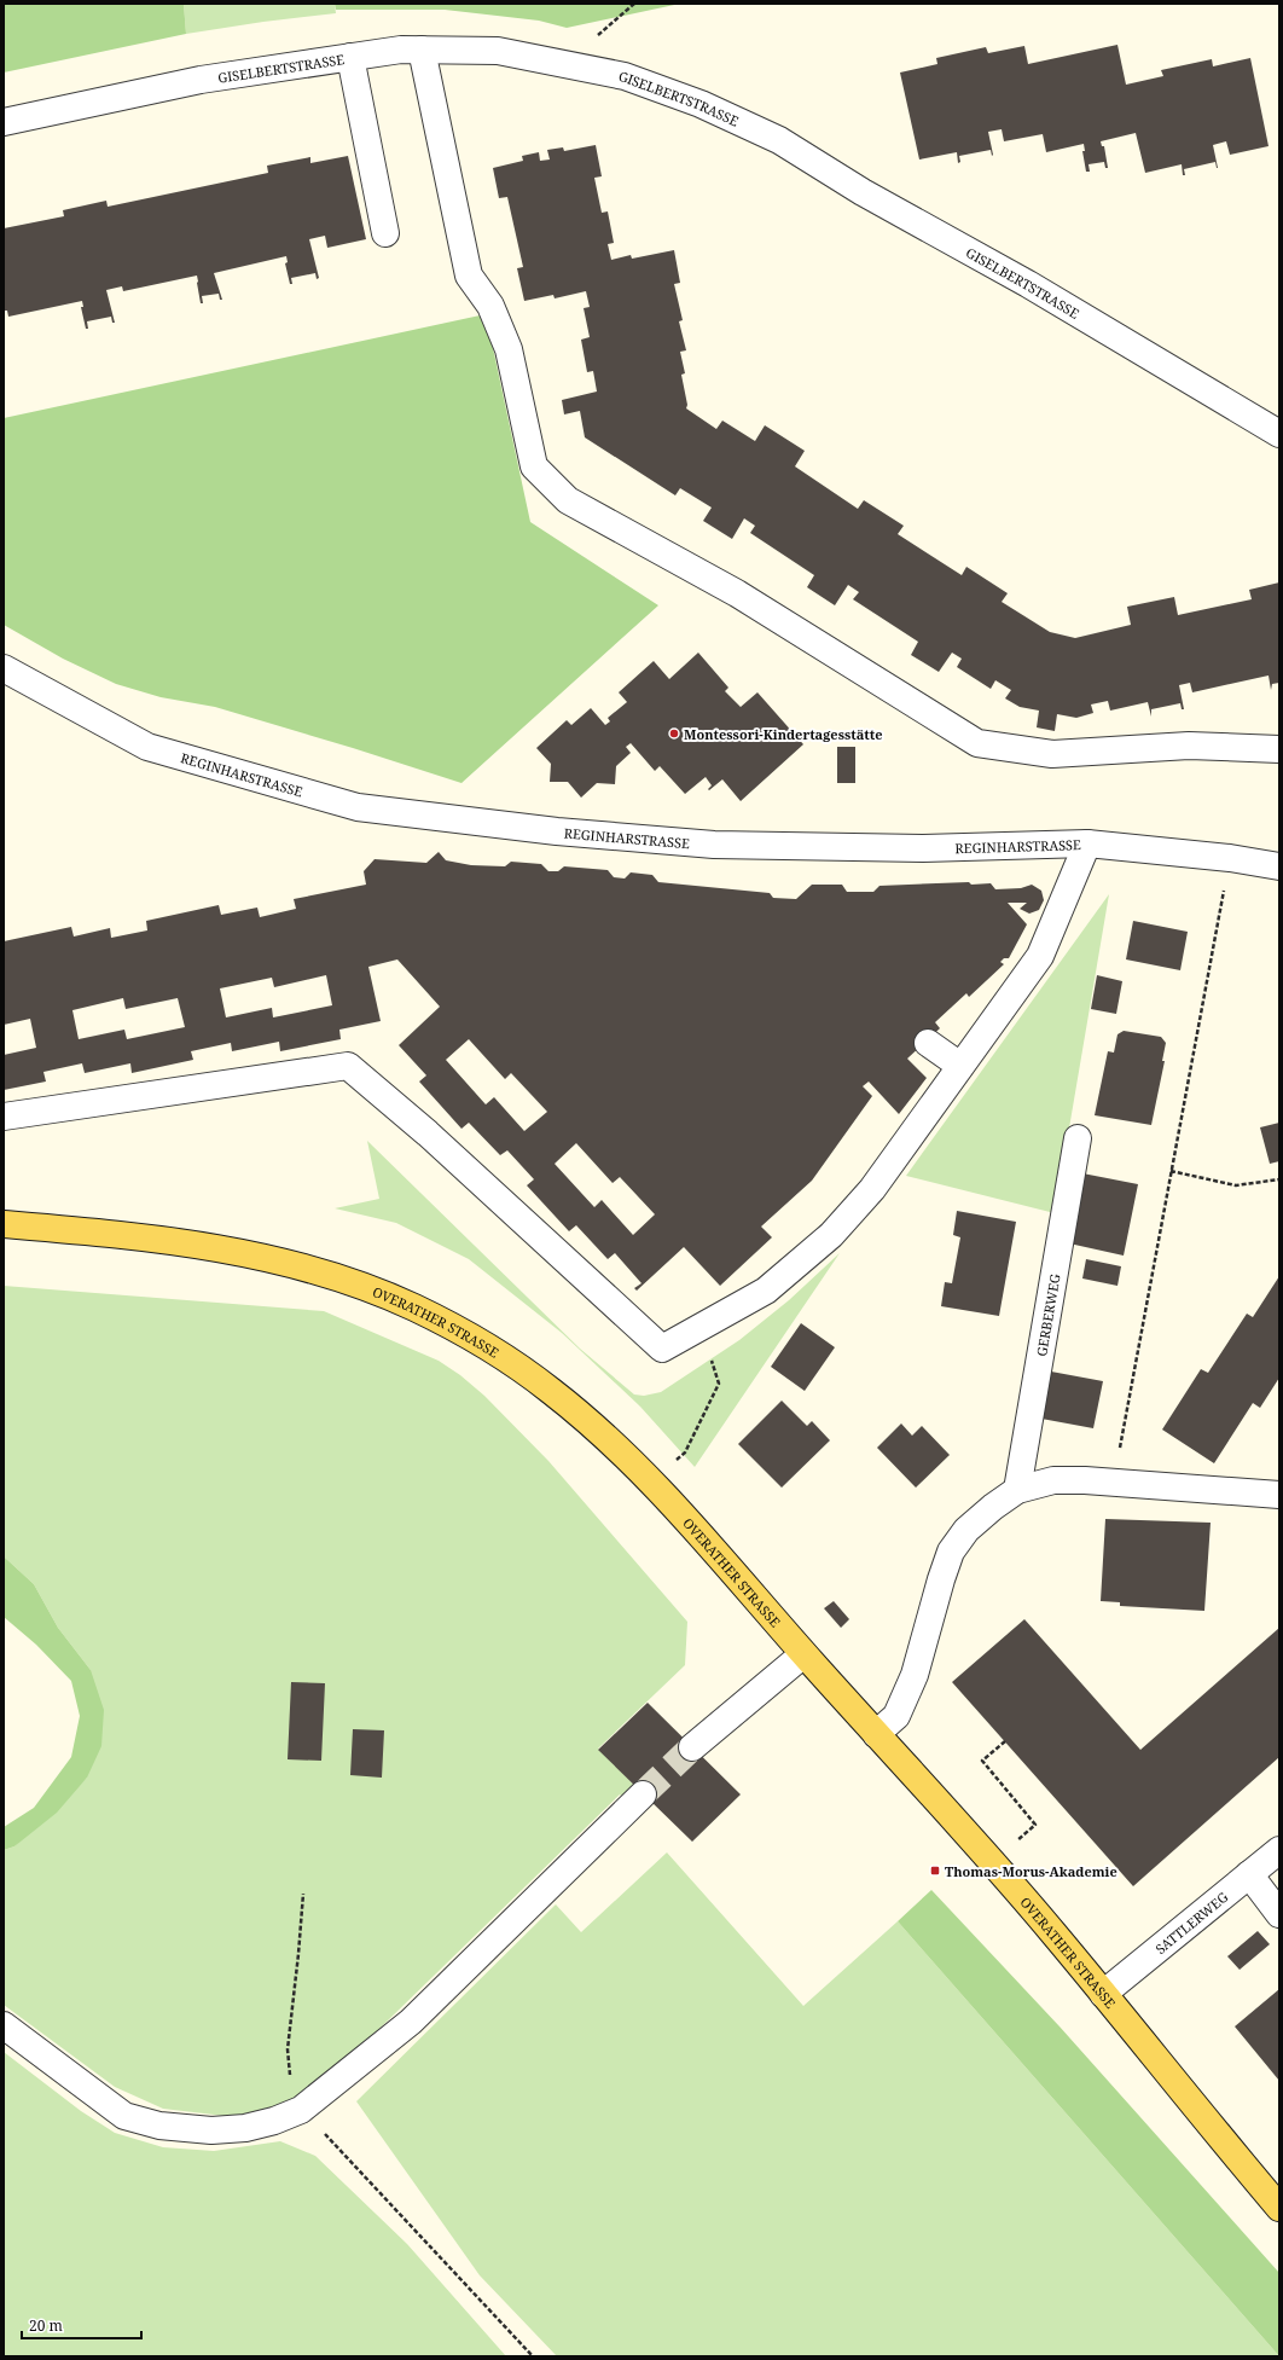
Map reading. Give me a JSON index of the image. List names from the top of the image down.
{
  "streets": {
    "main road": ["OVERATHER STRASSE"],
    "street": [
      "GISELBERTSTRASSE",
      "REGINHARSTRASSE",
      "GERBERWEG",
      "SATTLERWEG"
    ]
  },
  "crossings": [
    ["OVERATHER STRASSE", "SATTLERWEG"]
  ],
  "places": {
    "other": ["Montessori-Kindertagesstätte"],
    "transit": ["Thomas-Morus-Akademie"]
  },
  "scale_bar": "20 m"
}
